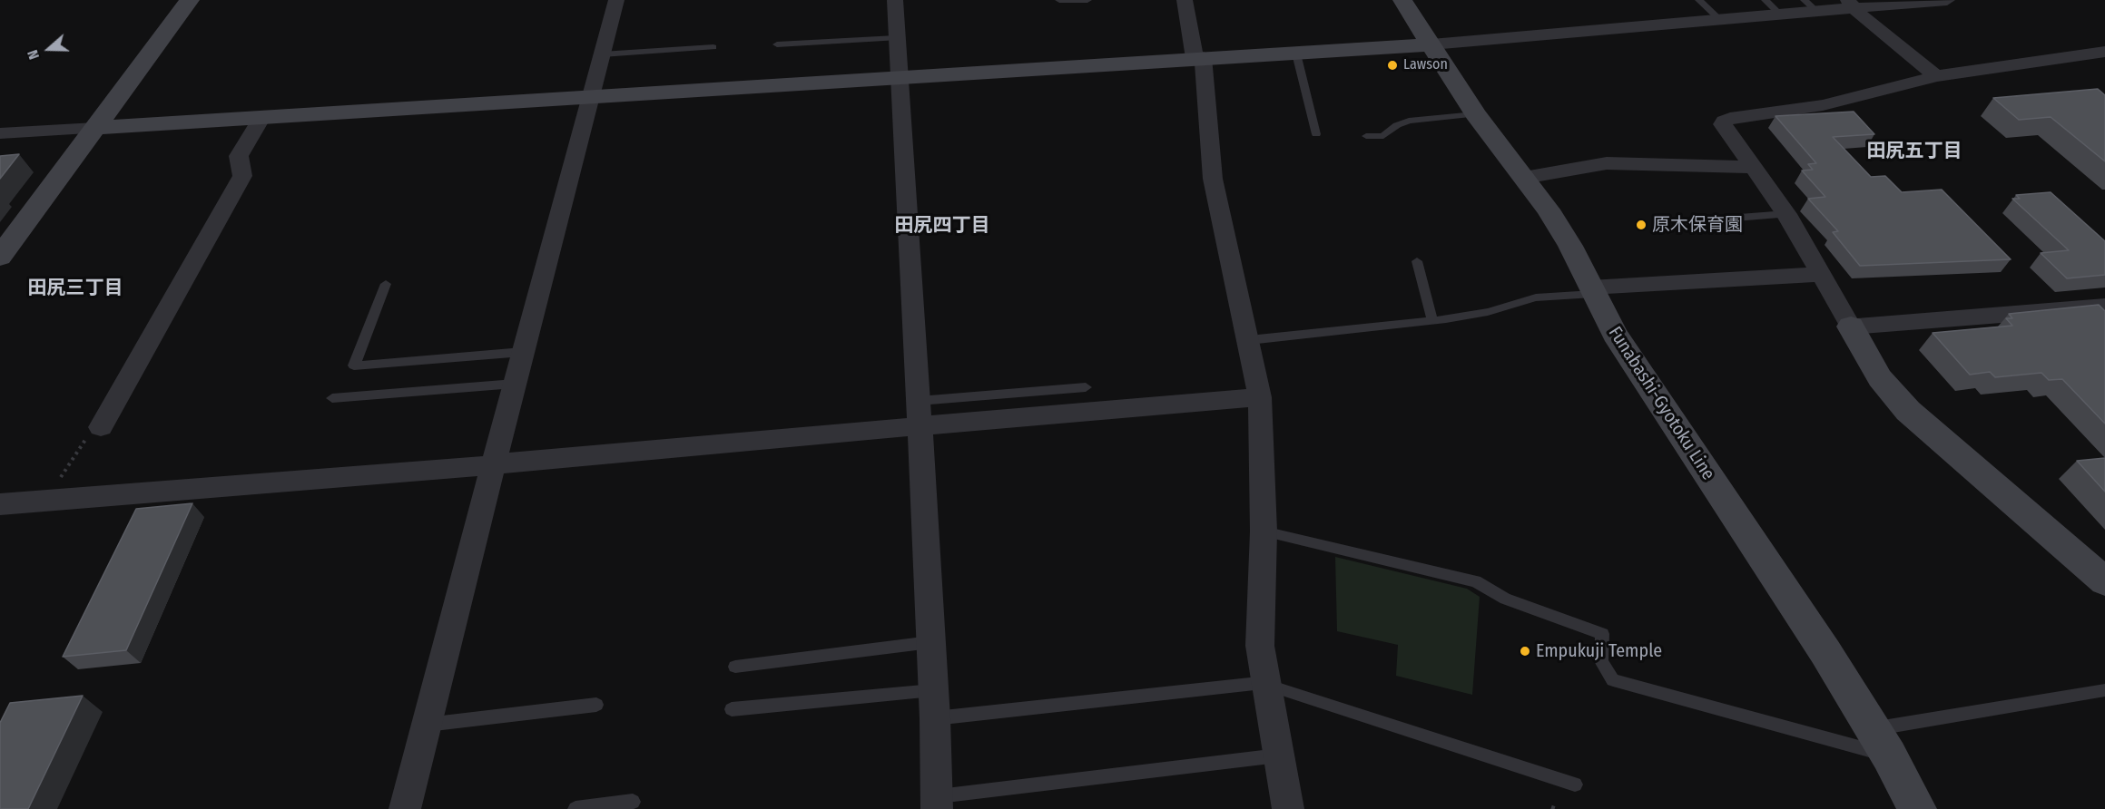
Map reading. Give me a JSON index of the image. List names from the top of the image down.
{
  "streets": {
    "street": ["Funabashi-Gyotoku Line"]
  },
  "districts": ["田尻五丁目", "田尻四丁目", "田尻三丁目"],
  "places": ["Lawson", "原木保育園", "Empukuji Temple"],
  "north": "left"
}
